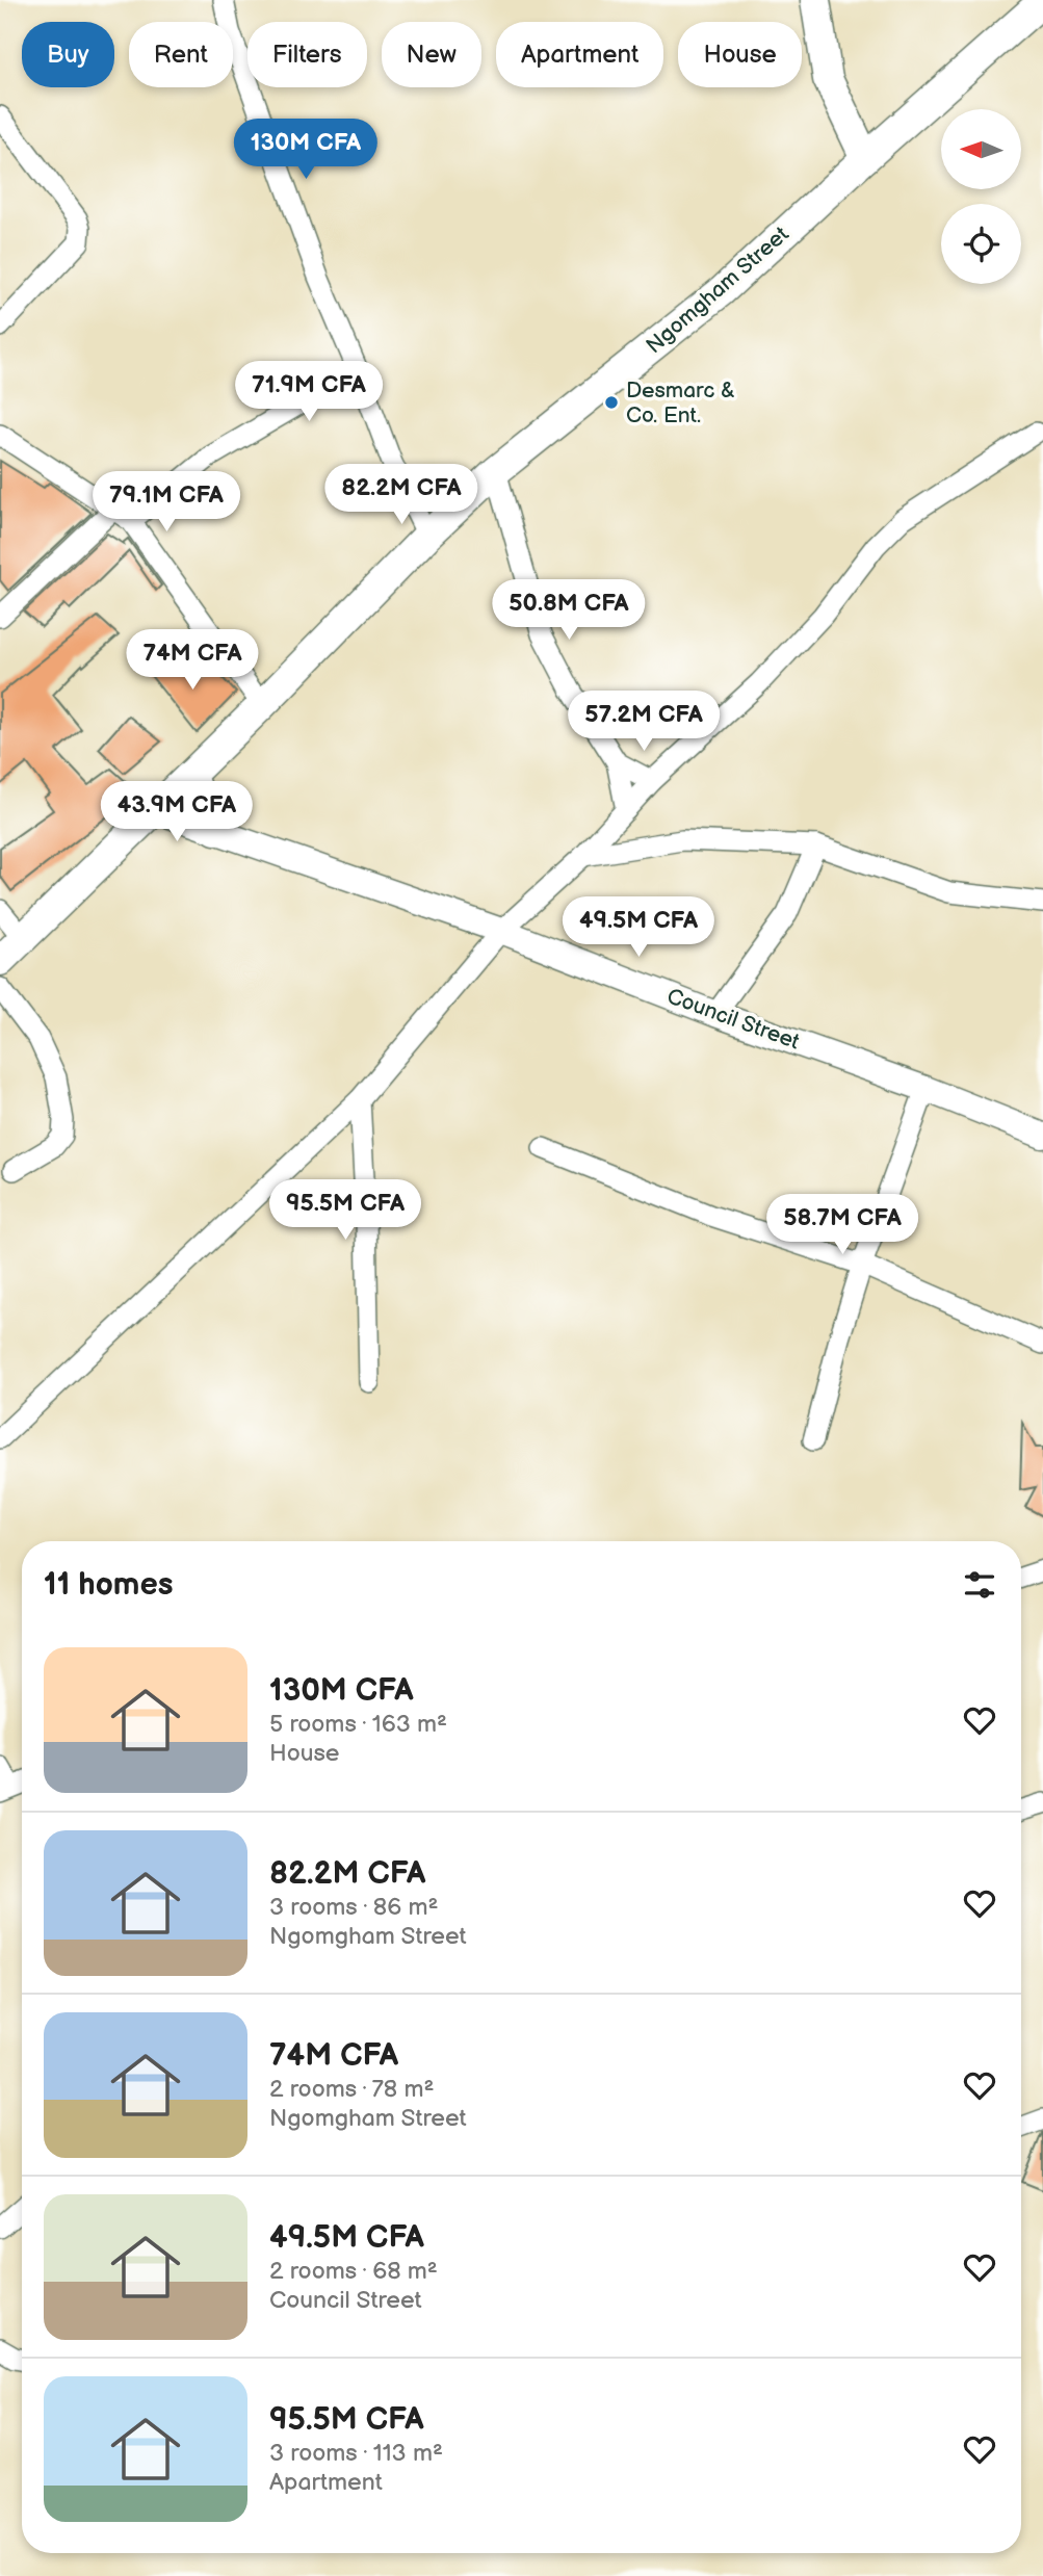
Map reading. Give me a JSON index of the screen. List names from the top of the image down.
{
  "streets": {
    "main road": ["Ngomgham Street"],
    "street": ["Council Street"]
  },
  "crossings": [
    ["Ngomgham Street", "Council Street"]
  ],
  "places": ["Desmarc & Co. Ent."],
  "north": "left",
  "page": {
    "chip": [
      "Buy",
      "Rent",
      "Filters",
      "New",
      "Apartment",
      "House"
    ],
    "price": [
      "130M CFA",
      "71.9M CFA",
      "82.2M CFA",
      "79.1M CFA",
      "50.8M CFA",
      "74M CFA",
      "57.2M CFA",
      "43.9M CFA",
      "49.5M CFA",
      "95.5M CFA",
      "58.7M CFA"
    ],
    "heading": "11 homes",
    "list": [
      {
        "name": "130M CFA",
        "note": "5 rooms · 163 m² · House"
      },
      {
        "name": "82.2M CFA",
        "note": "3 rooms · 86 m² · Ngomgham Street"
      },
      {
        "name": "74M CFA",
        "note": "2 rooms · 78 m² · Ngomgham Street"
      },
      {
        "name": "49.5M CFA",
        "note": "2 rooms · 68 m² · Council Street"
      },
      {
        "name": "95.5M CFA",
        "note": "3 rooms · 113 m² · Apartment"
      }
    ]
  }
}
